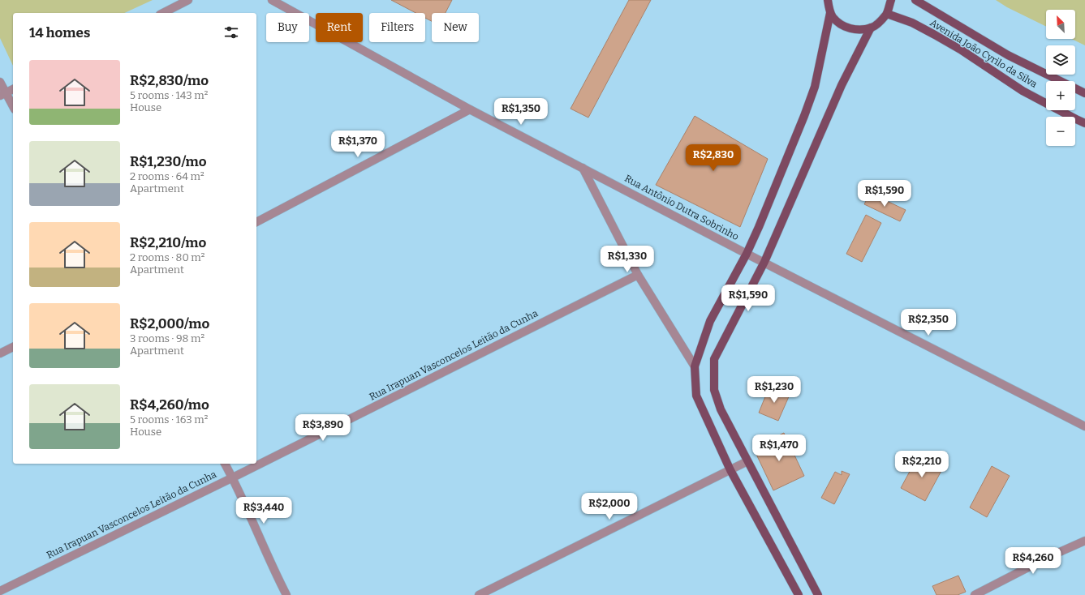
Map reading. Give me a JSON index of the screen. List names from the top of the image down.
{
  "streets": {
    "main road": ["Avenida João Cyrilo da Silva"],
    "street": ["Rua Antônio Dutra Sobrinho", "Rua Irapuan Vasconcelos Leitão da Cunha"]
  },
  "north": "top left",
  "page": {
    "map_buttons": ["+", "−"],
    "chip": [
      "Buy",
      "Rent",
      "Filters",
      "New"
    ],
    "heading": "14 homes",
    "list": [
      {
        "name": "R$2,830/mo",
        "note": "5 rooms · 143 m² · House"
      },
      {
        "name": "R$1,230/mo",
        "note": "2 rooms · 64 m² · Apartment"
      },
      {
        "name": "R$2,210/mo",
        "note": "2 rooms · 80 m² · Apartment"
      },
      {
        "name": "R$2,000/mo",
        "note": "3 rooms · 98 m² · Apartment"
      },
      {
        "name": "R$4,260/mo",
        "note": "5 rooms · 163 m² · House"
      }
    ],
    "price": [
      "R$1,350",
      "R$1,370",
      "R$2,830",
      "R$1,590",
      "R$1,330",
      "R$1,590",
      "R$2,350",
      "R$1,230",
      "R$3,890",
      "R$1,470",
      "R$2,210",
      "R$2,000",
      "R$3,440",
      "R$4,260"
    ]
  }
}
